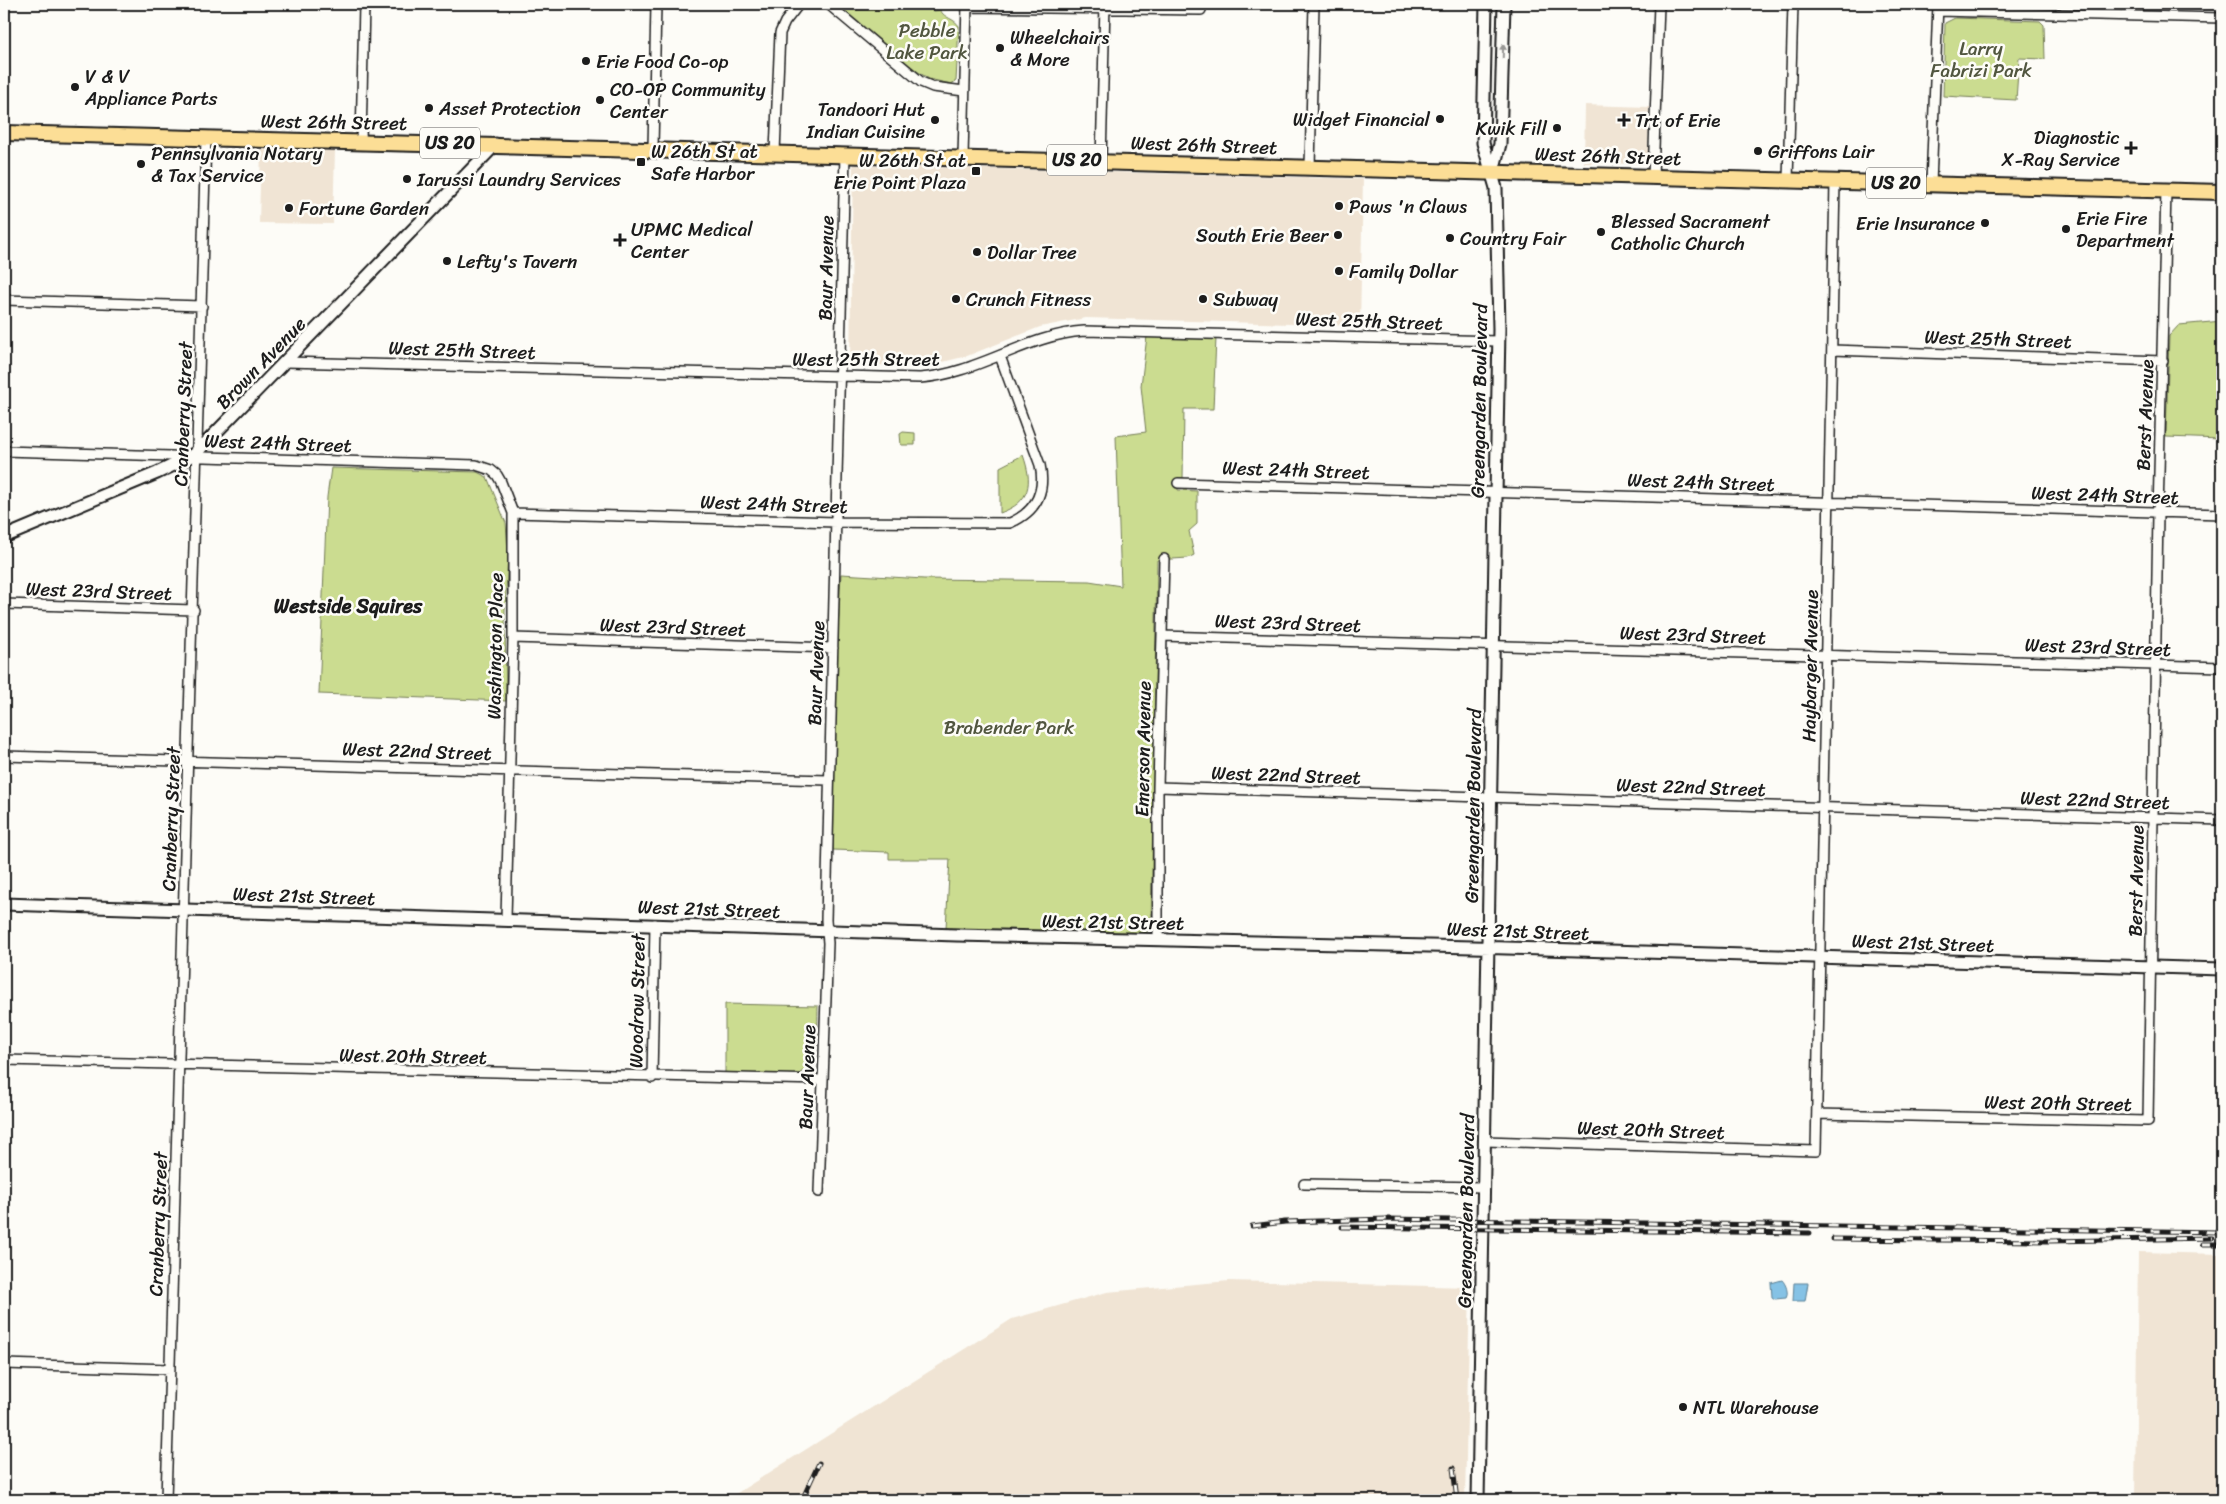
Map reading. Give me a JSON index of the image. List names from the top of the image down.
{
  "streets": {
    "main road": ["West 26th Street", "US 20"],
    "street": [
      "Baur Avenue",
      "West 25th Street",
      "Brown Avenue",
      "Greengarden Boulevard",
      "Cranberry Street",
      "Berst Avenue",
      "West 24th Street",
      "West 23rd Street",
      "Washington Place",
      "Haybarger Avenue",
      "Emerson Avenue",
      "West 22nd Street",
      "West 21st Street",
      "Woodrow Street",
      "West 20th Street"
    ]
  },
  "crossings": [
    ["West 26th Street", "Baur Avenue"],
    ["West 26th Street", "Brown Avenue"],
    ["West 26th Street", "Greengarden Boulevard"],
    ["West 26th Street", "Cranberry Street"],
    ["West 26th Street", "Berst Avenue"],
    ["West 26th Street", "Haybarger Avenue"],
    ["Baur Avenue", "West 25th Street"],
    ["Baur Avenue", "West 24th Street"],
    ["Baur Avenue", "West 23rd Street"],
    ["Baur Avenue", "West 22nd Street"],
    ["Baur Avenue", "West 21st Street"],
    ["Baur Avenue", "West 20th Street"],
    ["West 25th Street", "Brown Avenue"],
    ["West 25th Street", "Greengarden Boulevard"],
    ["West 25th Street", "Berst Avenue"],
    ["West 25th Street", "West 24th Street"],
    ["West 25th Street", "Haybarger Avenue"],
    ["Brown Avenue", "Cranberry Street"],
    ["Brown Avenue", "West 24th Street"],
    ["Greengarden Boulevard", "West 24th Street"],
    ["Greengarden Boulevard", "West 23rd Street"],
    ["Greengarden Boulevard", "West 22nd Street"],
    ["Greengarden Boulevard", "West 21st Street"],
    ["Greengarden Boulevard", "West 20th Street"],
    ["Cranberry Street", "West 24th Street"],
    ["Cranberry Street", "West 23rd Street"],
    ["Cranberry Street", "West 22nd Street"],
    ["Cranberry Street", "West 21st Street"],
    ["Cranberry Street", "West 20th Street"],
    ["Berst Avenue", "West 24th Street"],
    ["Berst Avenue", "West 23rd Street"],
    ["Berst Avenue", "West 22nd Street"],
    ["Berst Avenue", "West 21st Street"],
    ["Berst Avenue", "West 20th Street"],
    ["West 24th Street", "Washington Place"],
    ["West 24th Street", "Haybarger Avenue"],
    ["West 23rd Street", "Washington Place"],
    ["West 23rd Street", "Haybarger Avenue"],
    ["West 23rd Street", "Emerson Avenue"],
    ["Washington Place", "West 22nd Street"],
    ["Washington Place", "West 21st Street"],
    ["Haybarger Avenue", "West 22nd Street"],
    ["Haybarger Avenue", "West 21st Street"],
    ["Haybarger Avenue", "West 20th Street"],
    ["Emerson Avenue", "West 22nd Street"],
    ["Emerson Avenue", "West 21st Street"],
    ["West 21st Street", "Woodrow Street"],
    ["Woodrow Street", "West 20th Street"]
  ],
  "districts": ["Westside Squires"],
  "parks": ["Pebble Lake Park", "Larry Fabrizi Park", "Brabender Park"],
  "places": {
    "other": [
      "Wheelchairs & More",
      "Erie Food Co-op",
      "V & V Appliance Parts",
      "CO-OP Community Center",
      "Asset Protection",
      "Widget Financial",
      "Tandoori Hut Indian Cuisine",
      "Kwik Fill",
      "Griffons Lair",
      "Pennsylvania Notary & Tax Service",
      "Iarussi Laundry Services",
      "Paws 'n Claws",
      "Fortune Garden",
      "Erie Insurance",
      "Erie Fire Department",
      "Blessed Sacrament Catholic Church",
      "South Erie Beer",
      "Country Fair",
      "Dollar Tree",
      "Lefty's Tavern",
      "Family Dollar",
      "Crunch Fitness",
      "Subway",
      "NTL Warehouse"
    ],
    "health": ["Trt of Erie", "Diagnostic X-Ray Service", "UPMC Medical Center"],
    "transit": ["W 26th St at Safe Harbor", "W 26th St at Erie Point Plaza"]
  }
}
